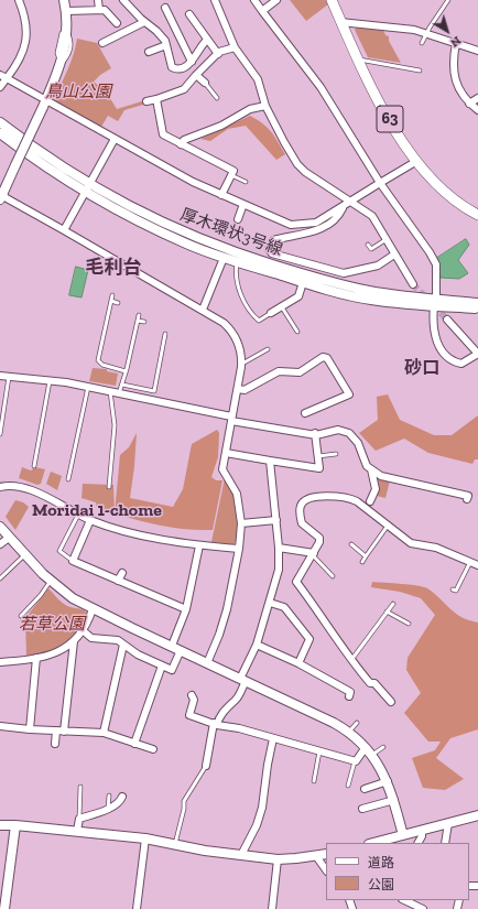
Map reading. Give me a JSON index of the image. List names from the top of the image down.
{
  "streets": {
    "main road": ["63"],
    "street": ["厚木環状3号線"]
  },
  "districts": ["毛利台", "砂口", "Moridai 1-chome"],
  "parks": ["鳥山公園", "若草公園"],
  "legend": ["道路", "公園"],
  "north": "bottom right"
}
